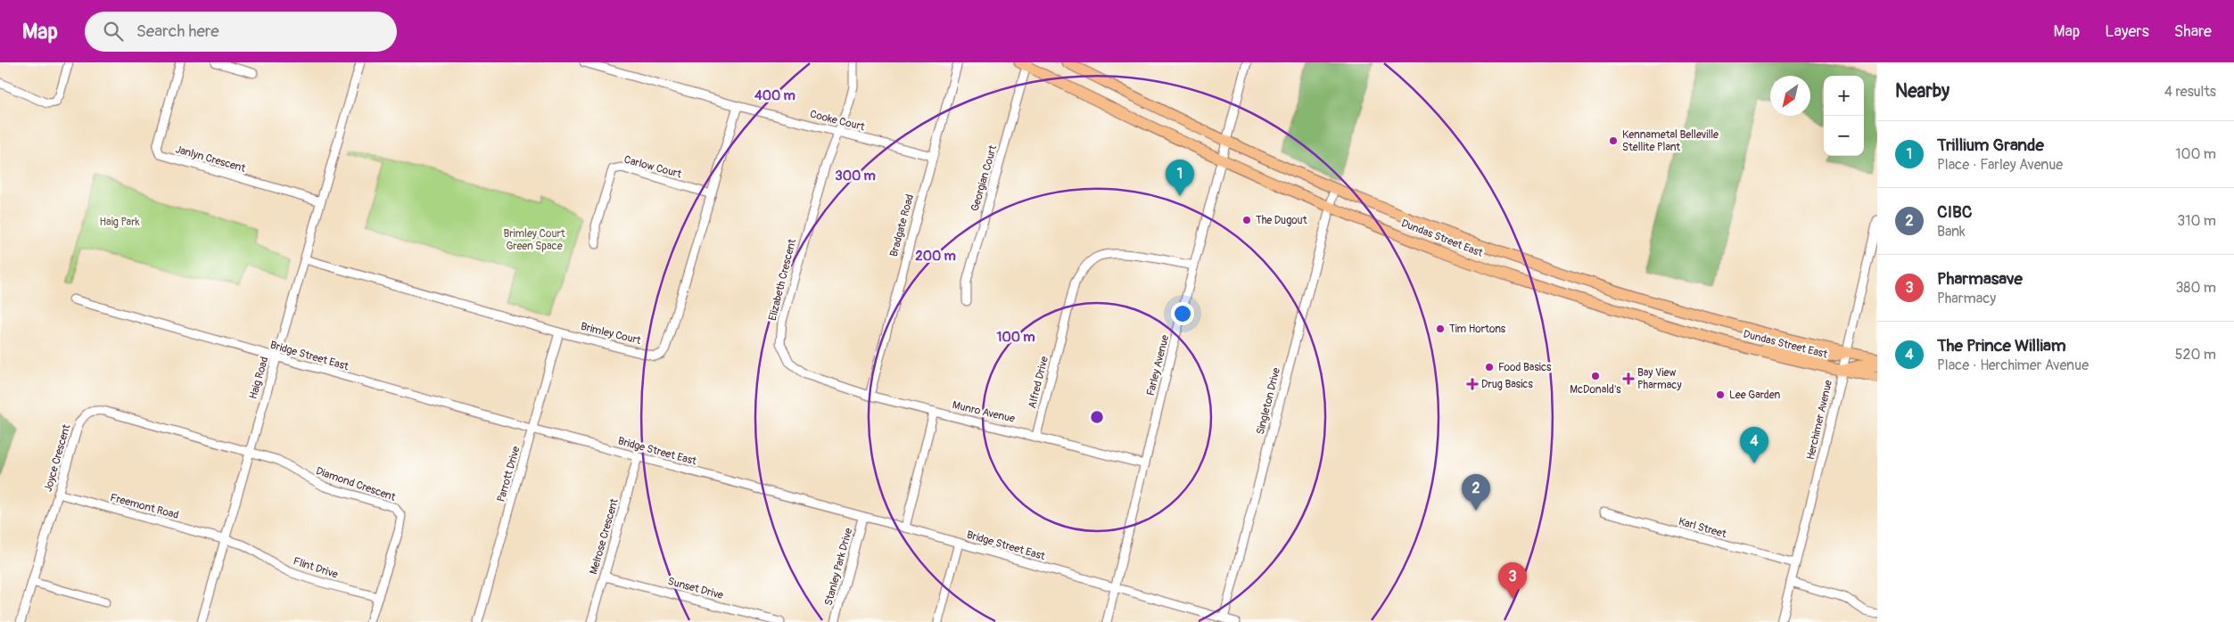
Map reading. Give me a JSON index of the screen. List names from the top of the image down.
{
  "streets": {
    "main road": ["Dundas Street East"],
    "street": [
      "Cooke Court",
      "Janlyn Crescent",
      "Carlow Court",
      "Georgian Court",
      "Bradgate Road",
      "Elizabeth Crescent",
      "Brimley Court",
      "Bridge Street East",
      "Farley Avenue",
      "Haig Road",
      "Alfred Drive",
      "Singleton Drive",
      "Munro Avenue",
      "Herchimer Avenue",
      "Joyce Crescent",
      "Parrott Drive",
      "Diamond Crescent",
      "Freemont Road",
      "Karl Street",
      "Melrose Crescent",
      "Stanley Park Drive",
      "Flint Drive",
      "Sunset Drive"
    ]
  },
  "crossings": [
    ["Cooke Court", "Bradgate Road"],
    ["Cooke Court", "Elizabeth Crescent"],
    ["Cooke Court", "Brimley Court"],
    ["Janlyn Crescent", "Haig Road"],
    ["Carlow Court", "Brimley Court"],
    ["Georgian Court", "Dundas Street East"],
    ["Bradgate Road", "Elizabeth Crescent"],
    ["Dundas Street East", "Farley Avenue"],
    ["Dundas Street East", "Singleton Drive"],
    ["Dundas Street East", "Herchimer Avenue"],
    ["Elizabeth Crescent", "Munro Avenue"],
    ["Brimley Court", "Haig Road"],
    ["Brimley Court", "Parrott Drive"],
    ["Bridge Street East", "Farley Avenue"],
    ["Bridge Street East", "Haig Road"],
    ["Bridge Street East", "Singleton Drive"],
    ["Bridge Street East", "Parrott Drive"],
    ["Bridge Street East", "Melrose Crescent"],
    ["Bridge Street East", "Stanley Park Drive"],
    ["Farley Avenue", "Alfred Drive"],
    ["Farley Avenue", "Munro Avenue"],
    ["Haig Road", "Joyce Crescent"],
    ["Haig Road", "Diamond Crescent"],
    ["Haig Road", "Freemont Road"],
    ["Haig Road", "Flint Drive"],
    ["Alfred Drive", "Munro Avenue"],
    ["Herchimer Avenue", "Karl Street"],
    ["Joyce Crescent", "Diamond Crescent"],
    ["Joyce Crescent", "Freemont Road"],
    ["Diamond Crescent", "Flint Drive"],
    ["Freemont Road", "Flint Drive"],
    ["Melrose Crescent", "Sunset Drive"]
  ],
  "parks": ["Haig Park", "Brimley Court Green Space"],
  "places": {
    "other": [
      "Kennametal Belleville Stellite Plant",
      "The Dugout",
      "Tim Hortons",
      "Food Basics",
      "McDonald's",
      "Lee Garden"
    ],
    "health": ["Bay View Pharmacy", "Drug Basics"]
  },
  "north": "bottom left",
  "page": {
    "header": "Map",
    "search": "Search here",
    "nav": ["Map", "Layers", "Share"],
    "heading": ["Nearby", "4 results"],
    "map_buttons": ["+", "−"],
    "list": [
      {
        "mark": "1",
        "name": "Trillium Grande",
        "note": "Place · Farley Avenue",
        "value": "100 m"
      },
      {
        "mark": "2",
        "name": "CIBC",
        "note": "Bank",
        "value": "310 m"
      },
      {
        "mark": "3",
        "name": "Pharmasave",
        "note": "Pharmacy",
        "value": "380 m"
      },
      {
        "mark": "4",
        "name": "The Prince William",
        "note": "Place · Herchimer Avenue",
        "value": "520 m"
      }
    ],
    "pins": [
      "1",
      "4",
      "2",
      "3"
    ]
  },
  "rings": [
    "400 m",
    "300 m",
    "200 m",
    "100 m"
  ]
}
